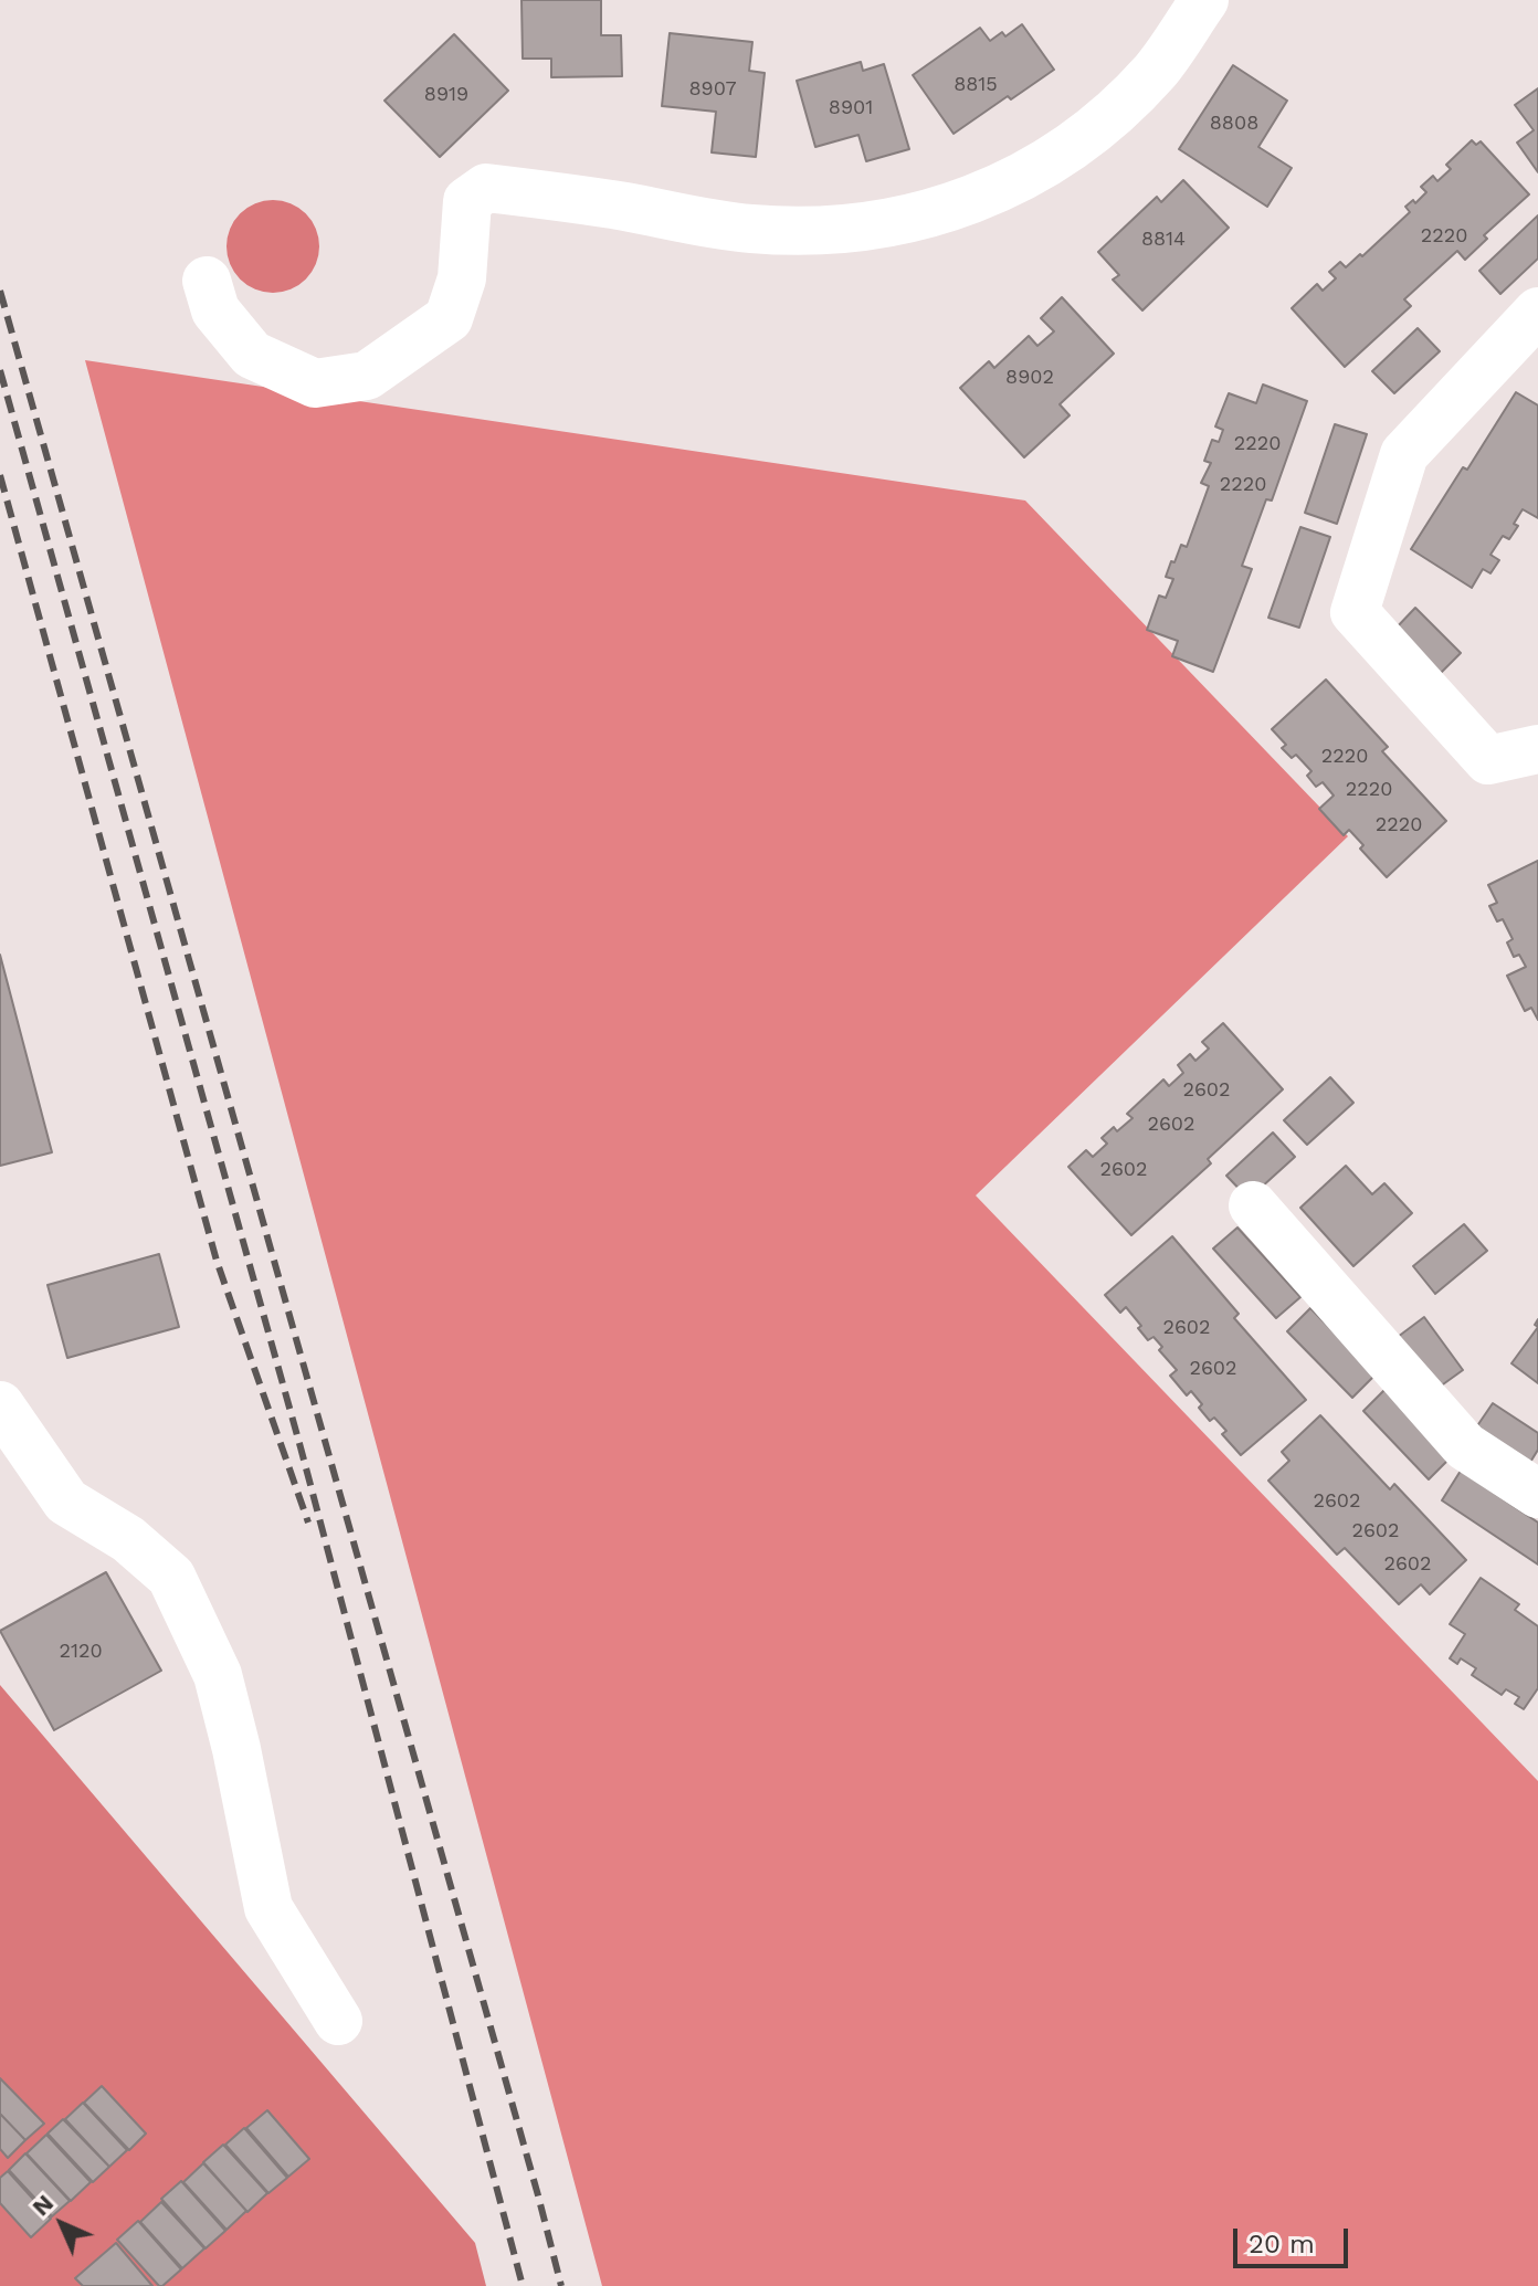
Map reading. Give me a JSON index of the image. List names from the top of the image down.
{
  "house_numbers": [
    "8815",
    "8907",
    "8919",
    "8901",
    "8808",
    "2220",
    "8814",
    "8902",
    "2220",
    "2220",
    "2220",
    "2220",
    "2220",
    "2602",
    "2602",
    "2602",
    "2602",
    "2602",
    "2602",
    "2602",
    "2602",
    "2120"
  ],
  "scale_bar": "20 m",
  "north": "top left"
}
